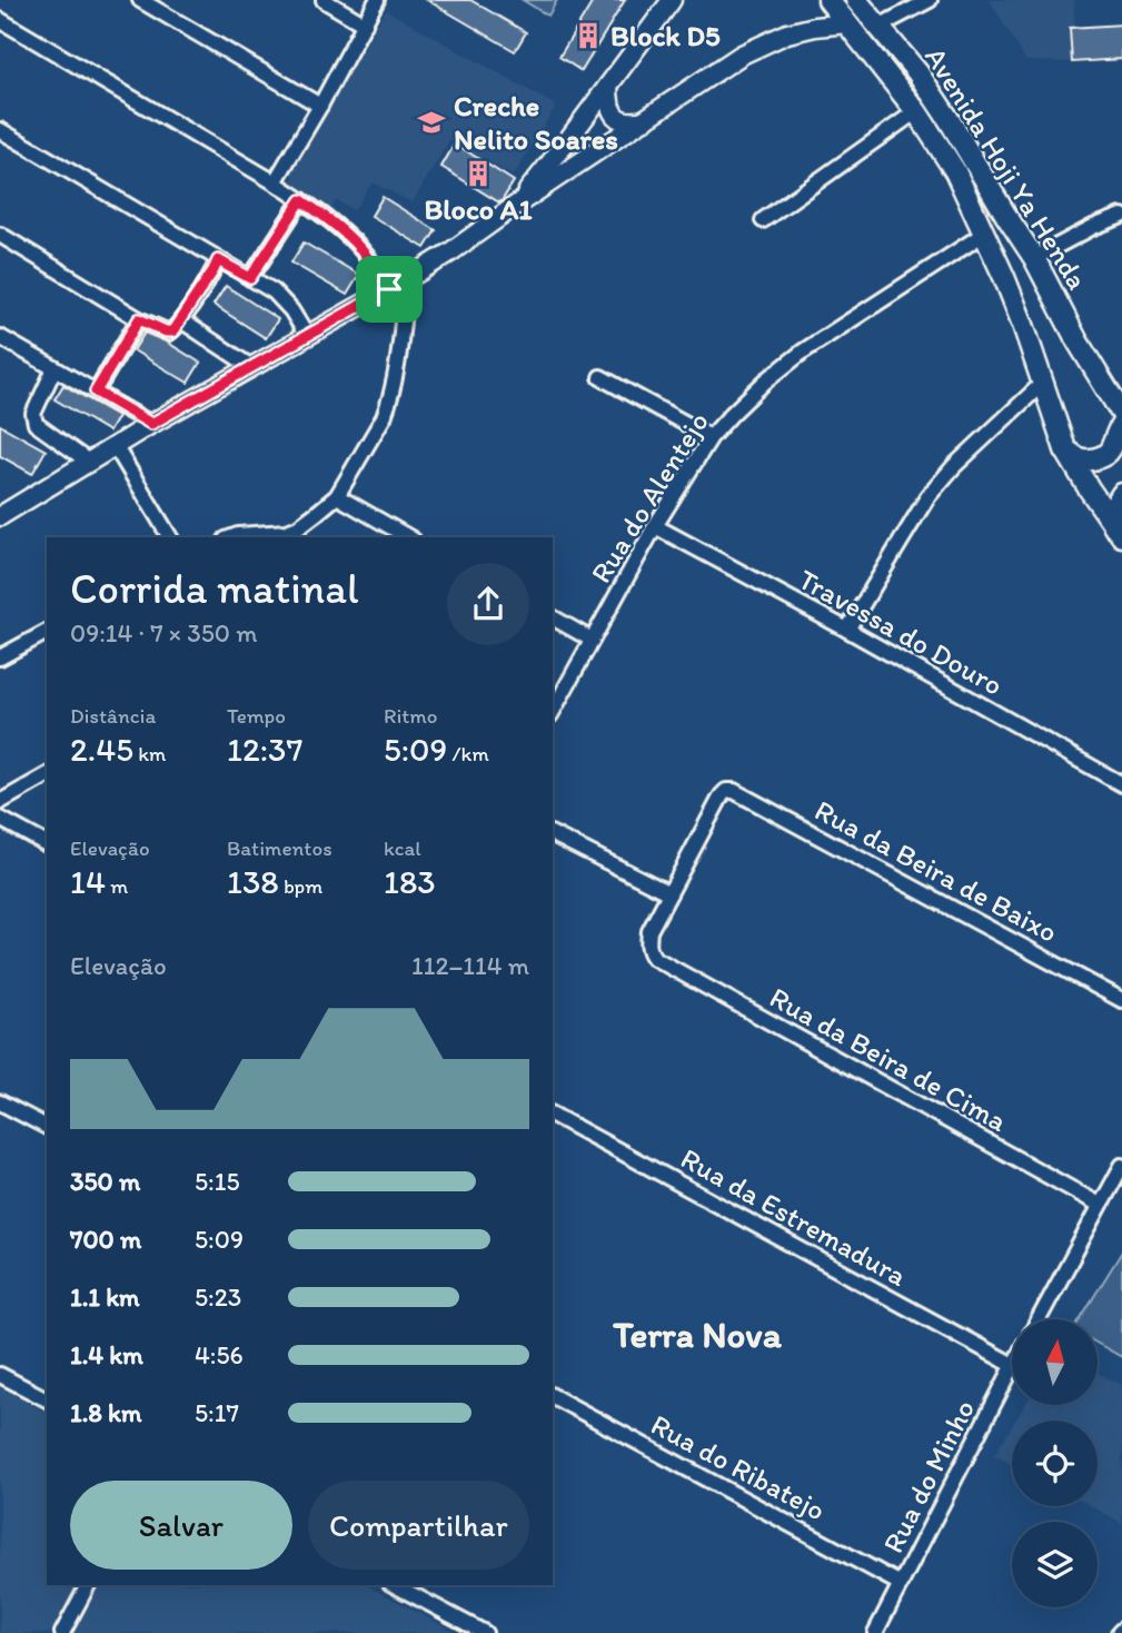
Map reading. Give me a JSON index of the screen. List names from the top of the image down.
{
  "streets": {
    "main road": ["Avenida Hoji Ya Henda"],
    "street": [
      "Rua do Alentejo",
      "Travessa do Douro",
      "Rua da Beira de Baixo",
      "Rua da Beira de Cima",
      "Rua da Estremadura",
      "Rua do Ribatejo",
      "Rua do Minho"
    ]
  },
  "crossings": [
    ["Avenida Hoji Ya Henda", "Rua do Alentejo"],
    ["Rua do Alentejo", "Travessa do Douro"],
    ["Rua da Beira de Baixo", "Rua da Beira de Cima"],
    ["Rua do Ribatejo", "Rua do Minho"]
  ],
  "districts": ["Terra Nova"],
  "places": {
    "building": ["Block D5", "Bloco A1"],
    "school or university": ["Creche Nelito Soares"]
  },
  "north": "top",
  "page": {
    "heading": ["Corrida matinal", "09:14 · 7 × 350 m"],
    "stats": [
      ["Distância", "2.45 km"],
      ["Tempo", "12:37"],
      ["Ritmo", "5:09 /km"],
      ["Elevação", "14 m"],
      ["Batimentos", "138 bpm"],
      ["kcal", "183"]
    ],
    "chart": ["Elevação", "112–114 m"],
    "list": [
      {
        "name": "350 m",
        "note": "5:15"
      },
      {
        "name": "700 m",
        "note": "5:09"
      },
      {
        "name": "1.1 km",
        "note": "5:23"
      },
      {
        "name": "1.4 km",
        "note": "4:56"
      },
      {
        "name": "1.8 km",
        "note": "5:17"
      }
    ],
    "buttons": ["Salvar", "Compartilhar"]
  }
}
